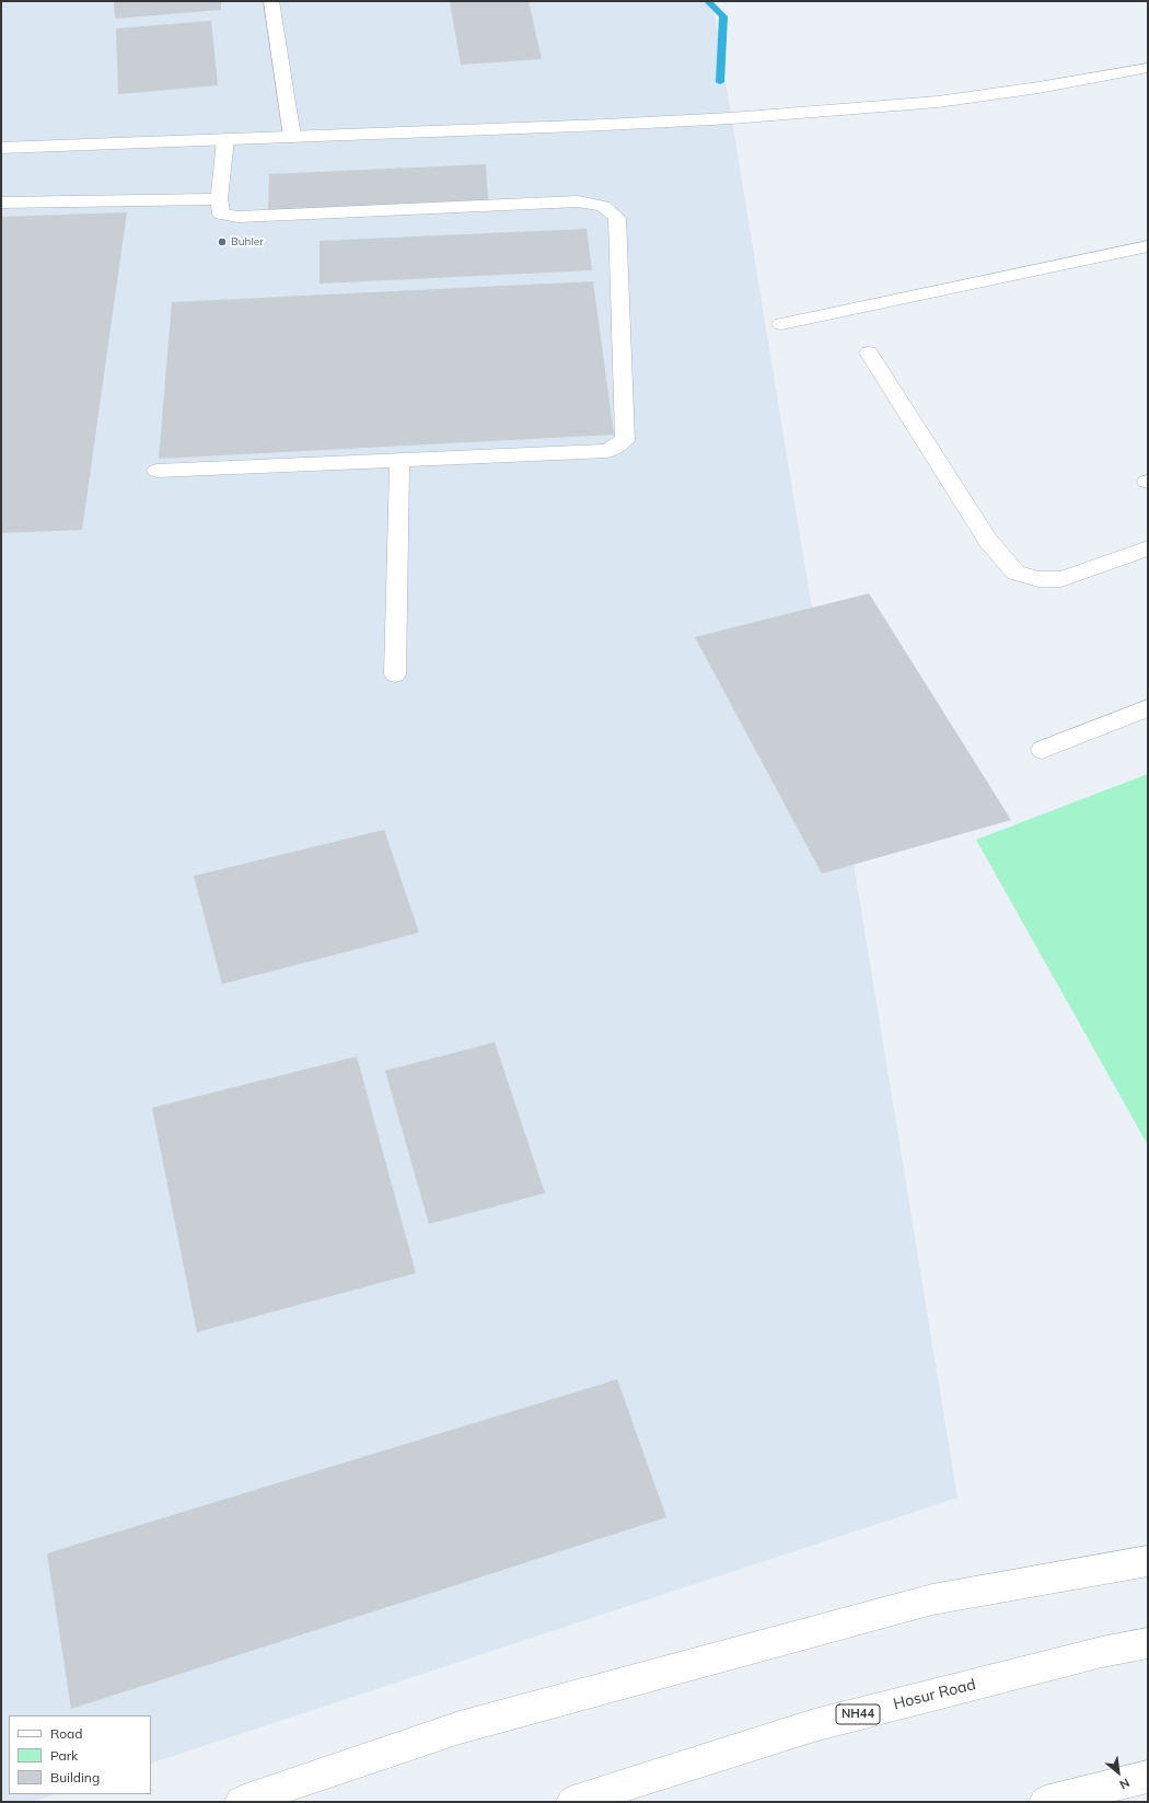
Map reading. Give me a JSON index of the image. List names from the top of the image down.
{
  "streets": {
    "main road": ["Hosur Road", "NH44"]
  },
  "places": ["Buhler"],
  "legend": ["Road", "Park", "Building"],
  "north": "bottom right"
}
